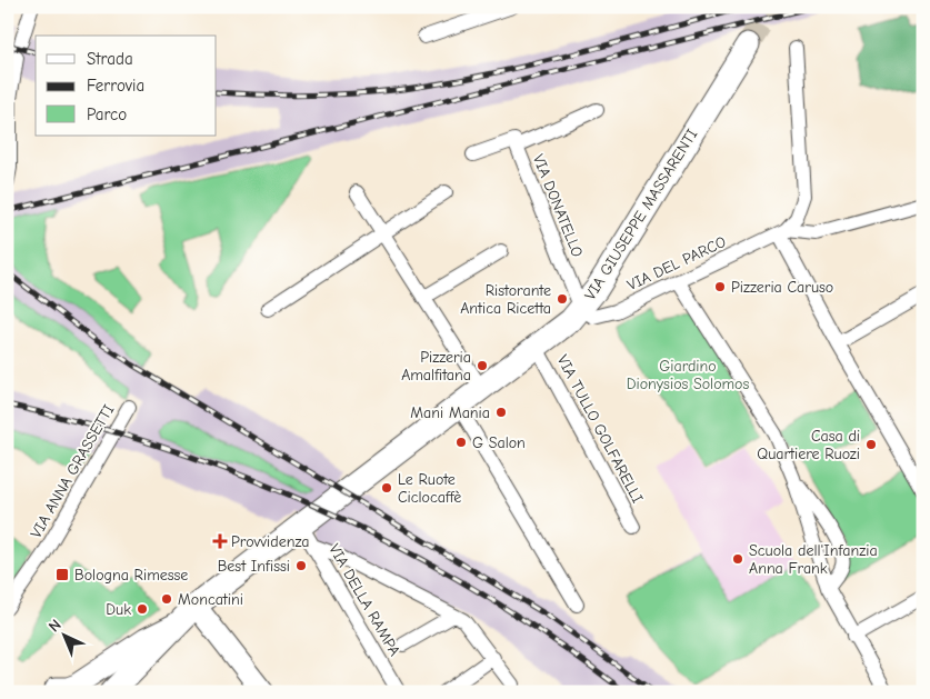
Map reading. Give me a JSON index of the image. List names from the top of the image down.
{
  "streets": {
    "main road": ["VIA GIUSEPPE MASSARENTI"],
    "street": [
      "VIA DONATELLO",
      "VIA DEL PARCO",
      "VIA TULLO GOLFARELLI",
      "VIA ANNA GRASSETTI",
      "VIA DELLA RAMPA"
    ]
  },
  "crossings": [
    ["VIA DONATELLO", "VIA GIUSEPPE MASSARENTI"],
    ["VIA DONATELLO", "VIA DEL PARCO"],
    ["VIA GIUSEPPE MASSARENTI", "VIA DEL PARCO"],
    ["VIA GIUSEPPE MASSARENTI", "VIA TULLO GOLFARELLI"],
    ["VIA GIUSEPPE MASSARENTI", "VIA DELLA RAMPA"]
  ],
  "parks": ["Giardino Dionysios Solomos"],
  "places": {
    "other": [
      "Pizzeria Caruso",
      "Ristorante Antica Ricetta",
      "Pizzeria Amalfitana",
      "Mani Mania",
      "G Salon",
      "Casa di Quartiere Ruozi",
      "Le Ruote Ciclocaffè",
      "Scuola dell'Infanzia Anna Frank",
      "Best Infissi",
      "Moncatini",
      "Duk"
    ],
    "health": ["Provvidenza"],
    "transit": ["Bologna Rimesse"]
  },
  "legend": ["Strada", "Ferrovia", "Parco"],
  "north": "top left"
}
